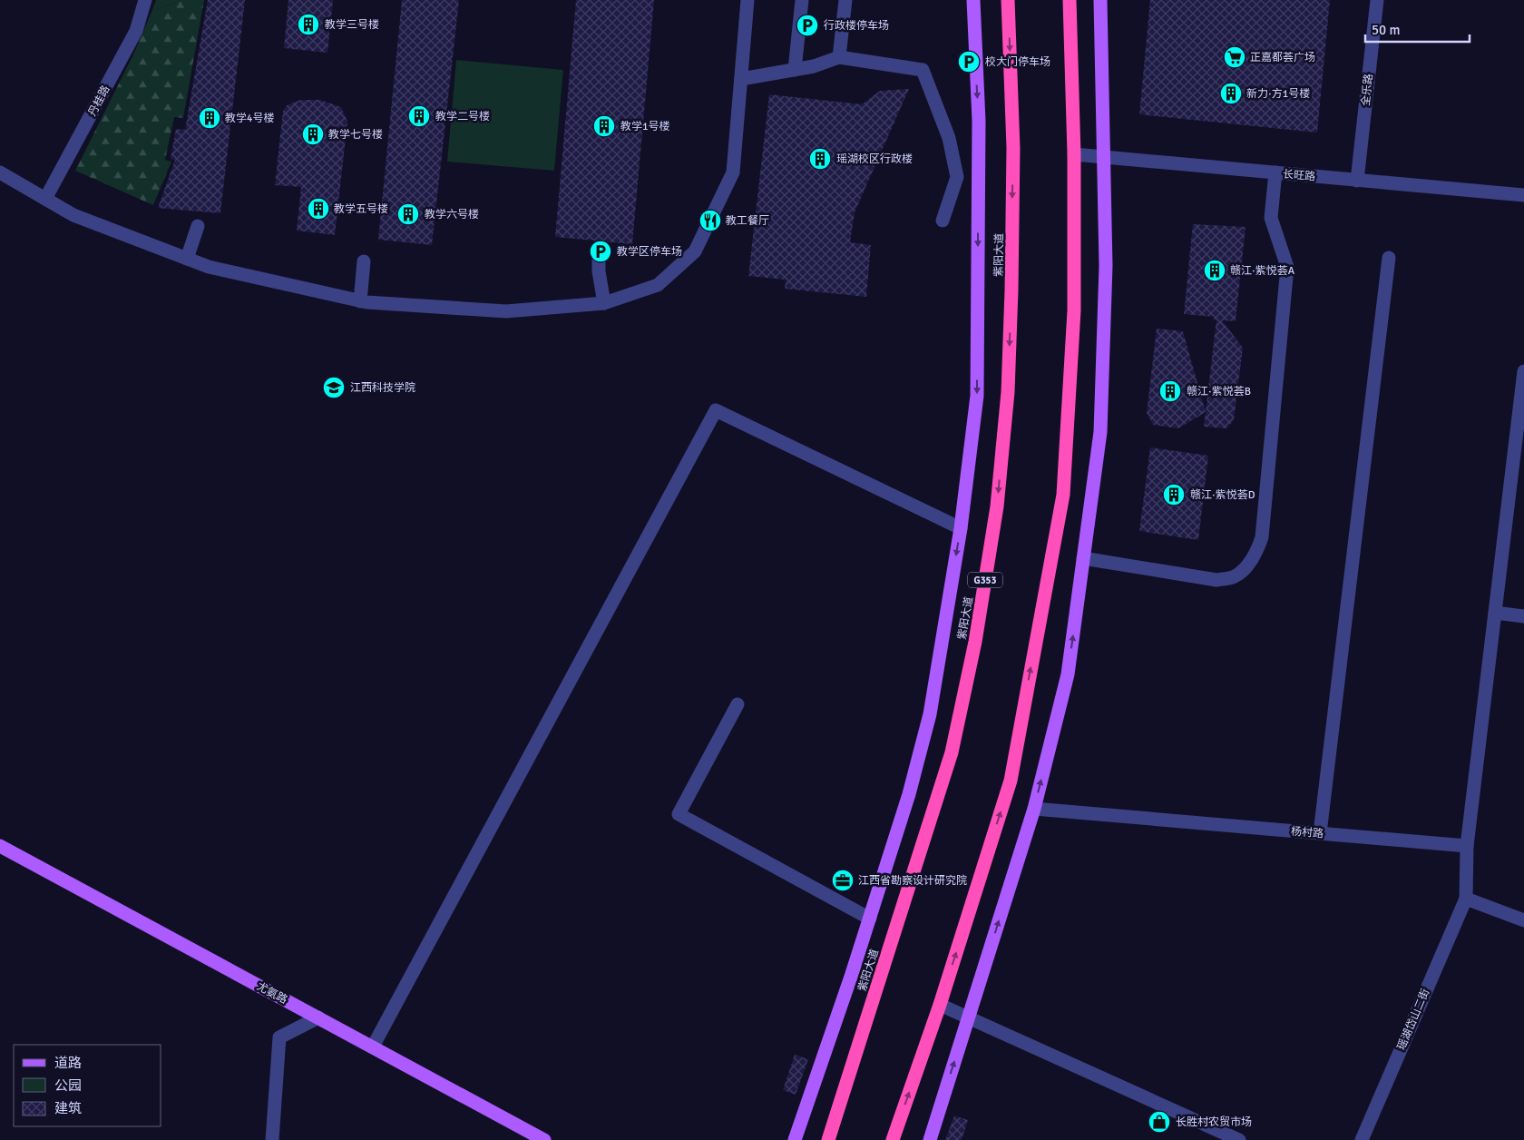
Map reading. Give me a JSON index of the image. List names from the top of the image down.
{
  "streets": {
    "highway": ["紫阳大道", "G353"],
    "main road": ["尤氨路"],
    "street": [
      "全乐路",
      "丹桂路",
      "长旺路",
      "杨村路",
      "瑶湖岱山二街"
    ]
  },
  "crossings": [
    ["全乐路", "长旺路"]
  ],
  "places": {
    "building": [
      "教学三号楼",
      "新力·方1号楼",
      "教学二号楼",
      "教学4号楼",
      "教学1号楼",
      "教学七号楼",
      "瑶湖校区行政楼",
      "教学五号楼",
      "教学六号楼",
      "赣江·紫悦荟A",
      "赣江·紫悦荟B",
      "赣江·紫悦荟D"
    ],
    "parking": ["行政楼停车场", "校大门停车场", "教学区停车场"],
    "supermarket": ["正嘉都荟广场"],
    "restaurant": ["教工餐厅"],
    "school or university": ["江西科技学院"],
    "office": ["江西省勘察设计研究院"],
    "shop": ["长胜村农贸市场"]
  },
  "legend": ["道路", "公园", "建筑"],
  "scale_bar": "50 m"
}
